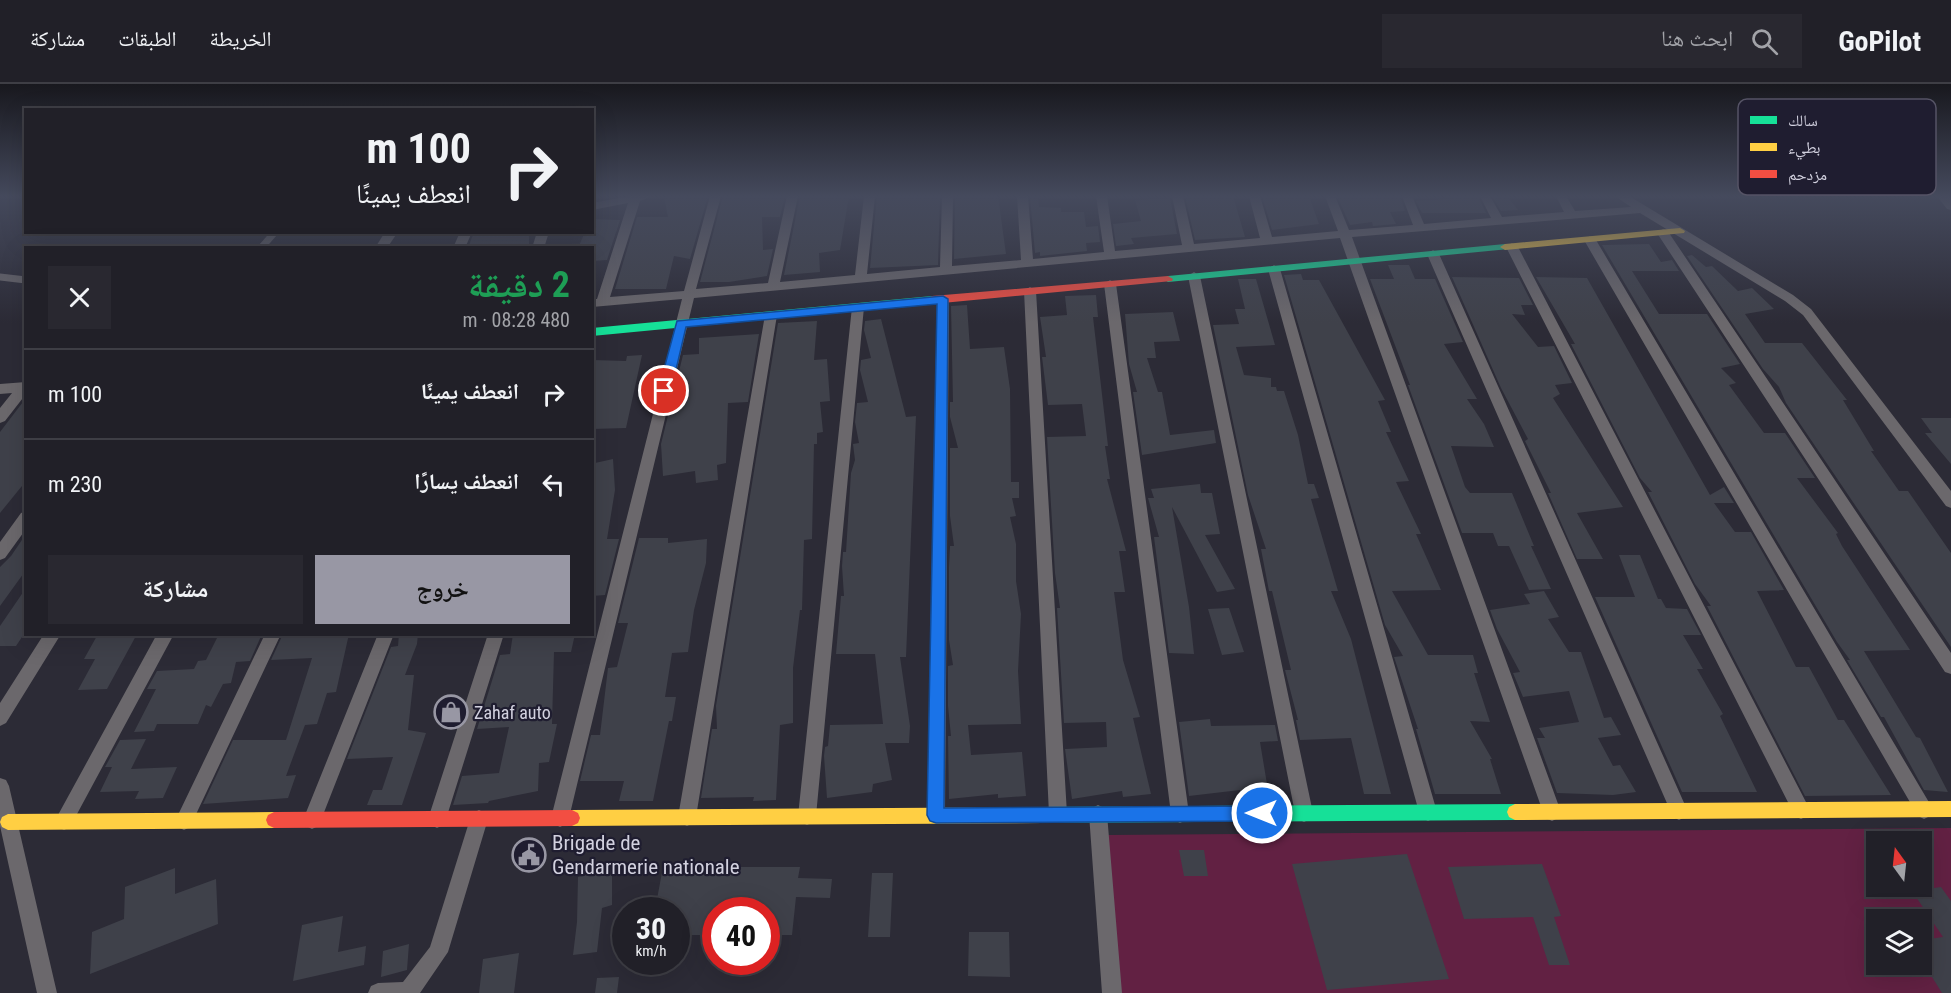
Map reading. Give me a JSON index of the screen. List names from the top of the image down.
{
  "places": {
    "shop": ["Zahaf auto"],
    "public building": ["Brigade de Gendarmerie nationale"]
  },
  "legend": ["سالك", "بطيء", "مزدحم"],
  "north": "top",
  "page": {
    "header": "GoPilot",
    "search": "ابحث هنا",
    "nav": ["الخريطة", "الطبقات", "مشاركة"],
    "turn": ["100 m", "انعطف يمينًا"],
    "heading": ["2 دقيقة", "480 m · 08:28"],
    "list": [
      {
        "name": "انعطف يمينًا",
        "value": "100 m"
      },
      {
        "name": "انعطف يسارًا",
        "value": "230 m"
      }
    ],
    "buttons": ["خروج", "مشاركة"],
    "speed": "30 km/h",
    "limit": "40"
  }
}
